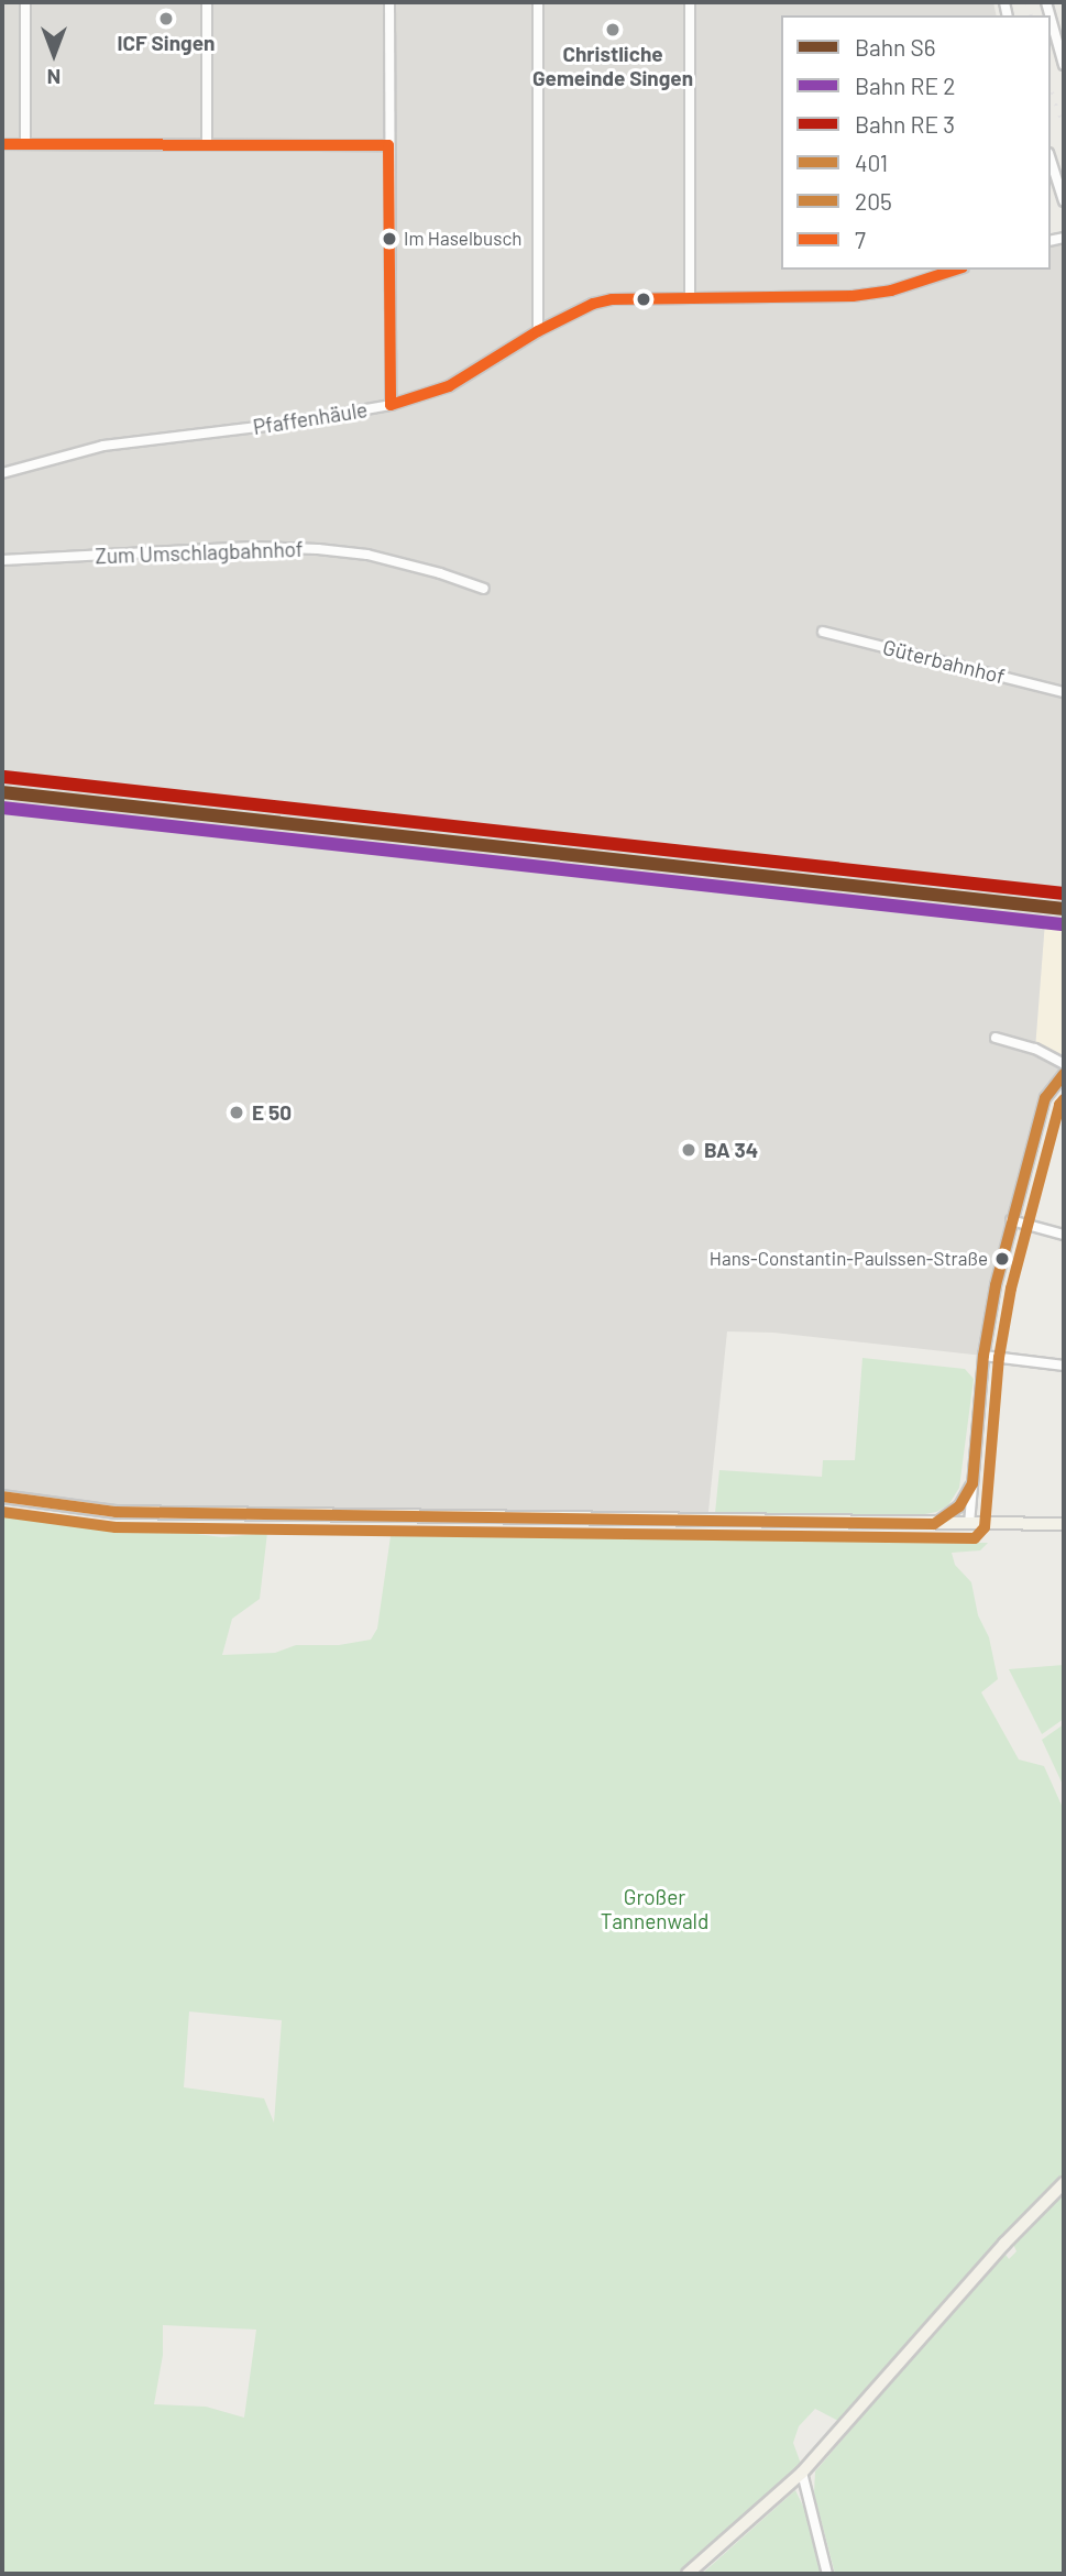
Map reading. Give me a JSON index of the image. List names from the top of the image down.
{
  "streets": {
    "street": ["Pfaffenhäule", "Zum Umschlagbahnhof", "Güterbahnhof"]
  },
  "parks": ["Großer Tannenwald"],
  "places": [
    "ICF Singen",
    "Christliche Gemeinde Singen",
    "Im Haselbusch",
    "E 50",
    "BA 34",
    "Hans-Constantin-Paulssen-Straße"
  ],
  "lines": [
    "transit line 7",
    "rail line S6",
    "transit line 401",
    "transit line 205"
  ],
  "legend": [
    "Bahn S6",
    "Bahn RE 2",
    "Bahn RE 3",
    "401",
    "205",
    "7"
  ],
  "north": "bottom"
}
